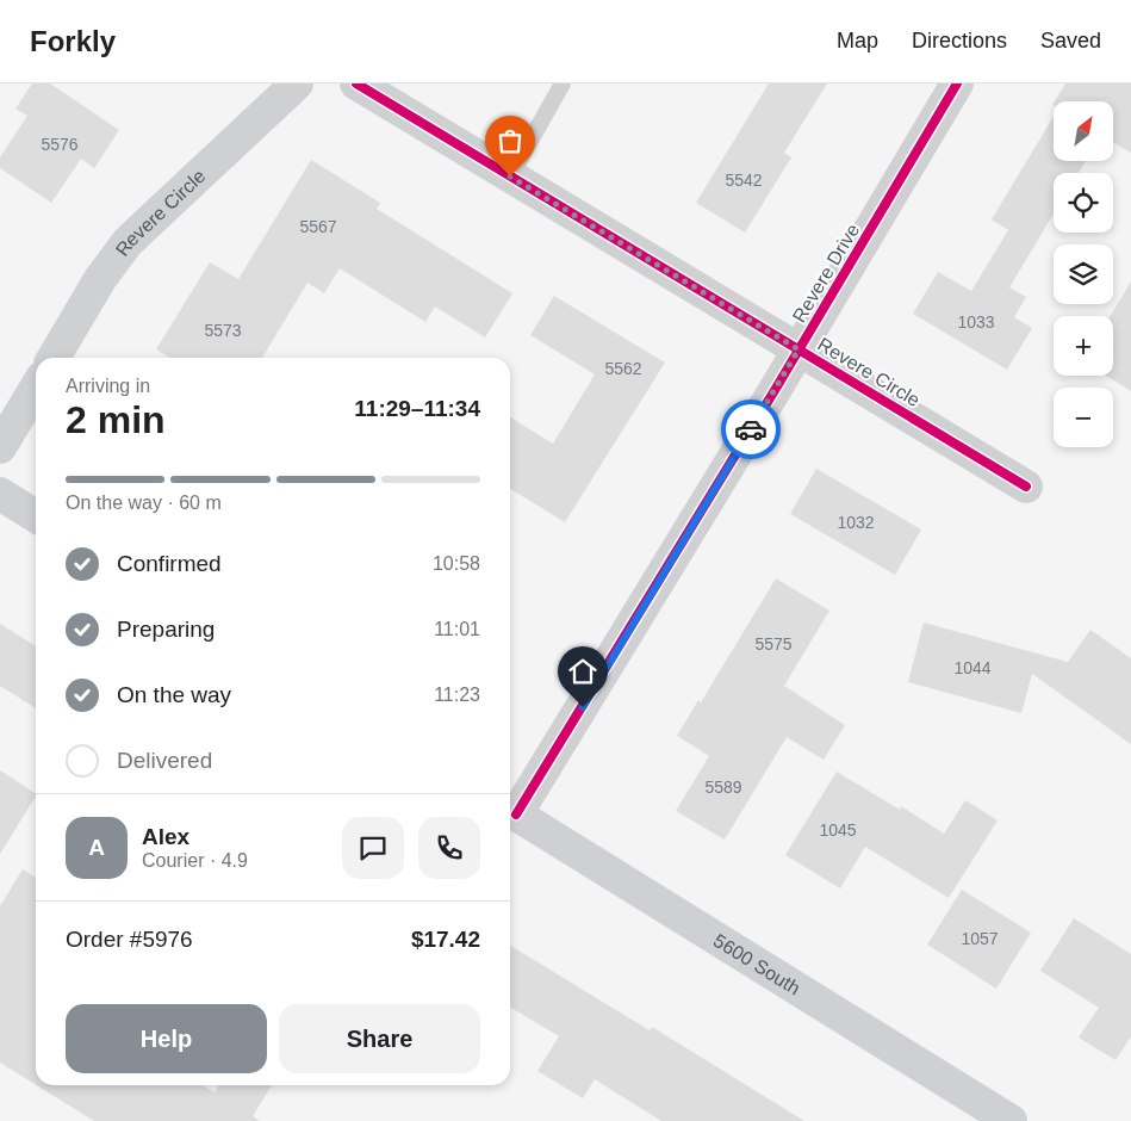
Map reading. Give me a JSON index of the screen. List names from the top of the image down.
{
  "streets": {
    "main road": ["5600 South"],
    "street": ["Revere Circle", "Revere Drive"]
  },
  "crossings": [
    ["Revere Circle", "Revere Drive"],
    ["Revere Drive", "5600 South"]
  ],
  "house_numbers": [
    "5576",
    "5542",
    "5567",
    "1033",
    "5573",
    "5562",
    "1032",
    "5575",
    "1044",
    "5589",
    "1045",
    "1057"
  ],
  "north": "top right",
  "page": {
    "header": "Forkly",
    "nav": ["Map", "Directions", "Saved"],
    "map_buttons": ["+", "−"],
    "heading": ["2 min", "Arriving in", "11:29–11:34"],
    "panel": [
      "Alex",
      "Courier · 4.9",
      "Order #5976",
      "$17.42"
    ],
    "bar": "On the way · 60 m",
    "list": [
      ["Confirmed", "10:58"],
      ["Preparing", "11:01"],
      ["On the way", "11:23"],
      "Delivered"
    ],
    "round": "A",
    "buttons": ["Help", "Share"]
  }
}
